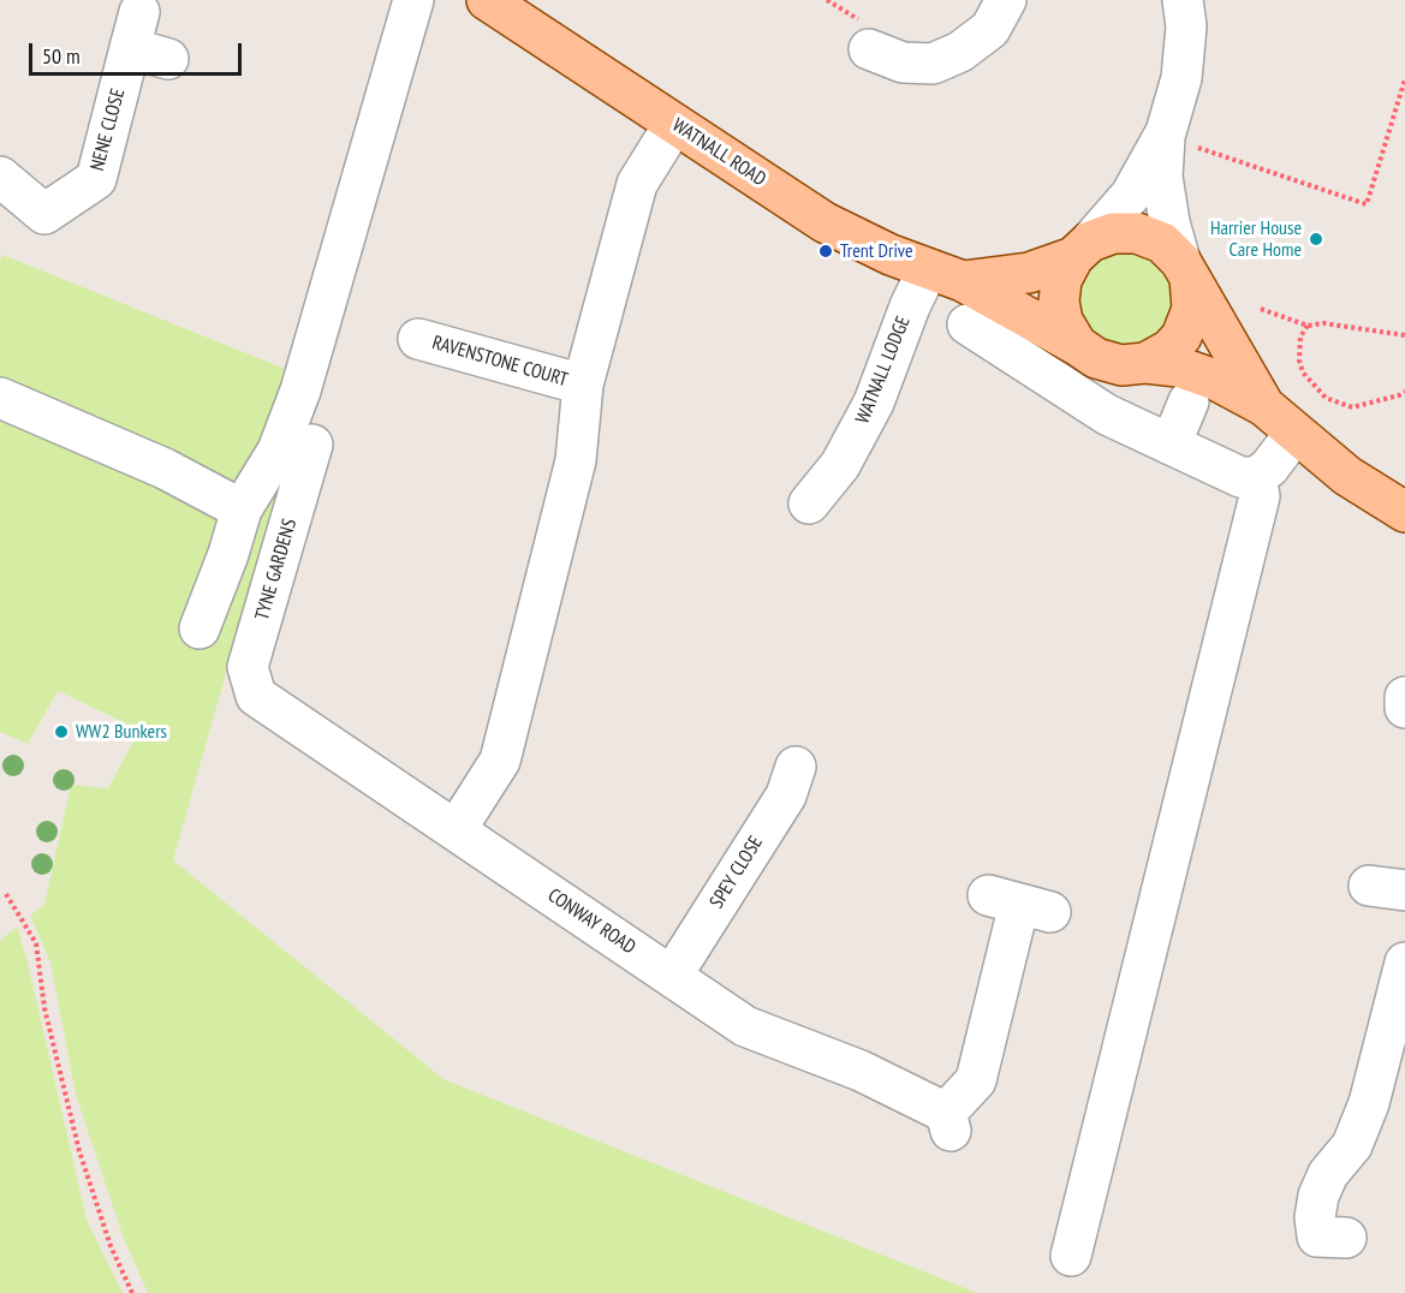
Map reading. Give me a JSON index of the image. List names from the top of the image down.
{
  "streets": {
    "main road": ["WATNALL ROAD"],
    "street": [
      "NENE CLOSE",
      "RAVENSTONE COURT",
      "WATNALL LODGE",
      "TYNE GARDENS",
      "SPEY CLOSE",
      "CONWAY ROAD"
    ]
  },
  "crossings": [
    ["WATNALL ROAD", "WATNALL LODGE"],
    ["TYNE GARDENS", "CONWAY ROAD"],
    ["SPEY CLOSE", "CONWAY ROAD"]
  ],
  "places": ["Harrier House Care Home", "Trent Drive", "WW2 Bunkers"],
  "scale_bar": "50 m"
}
